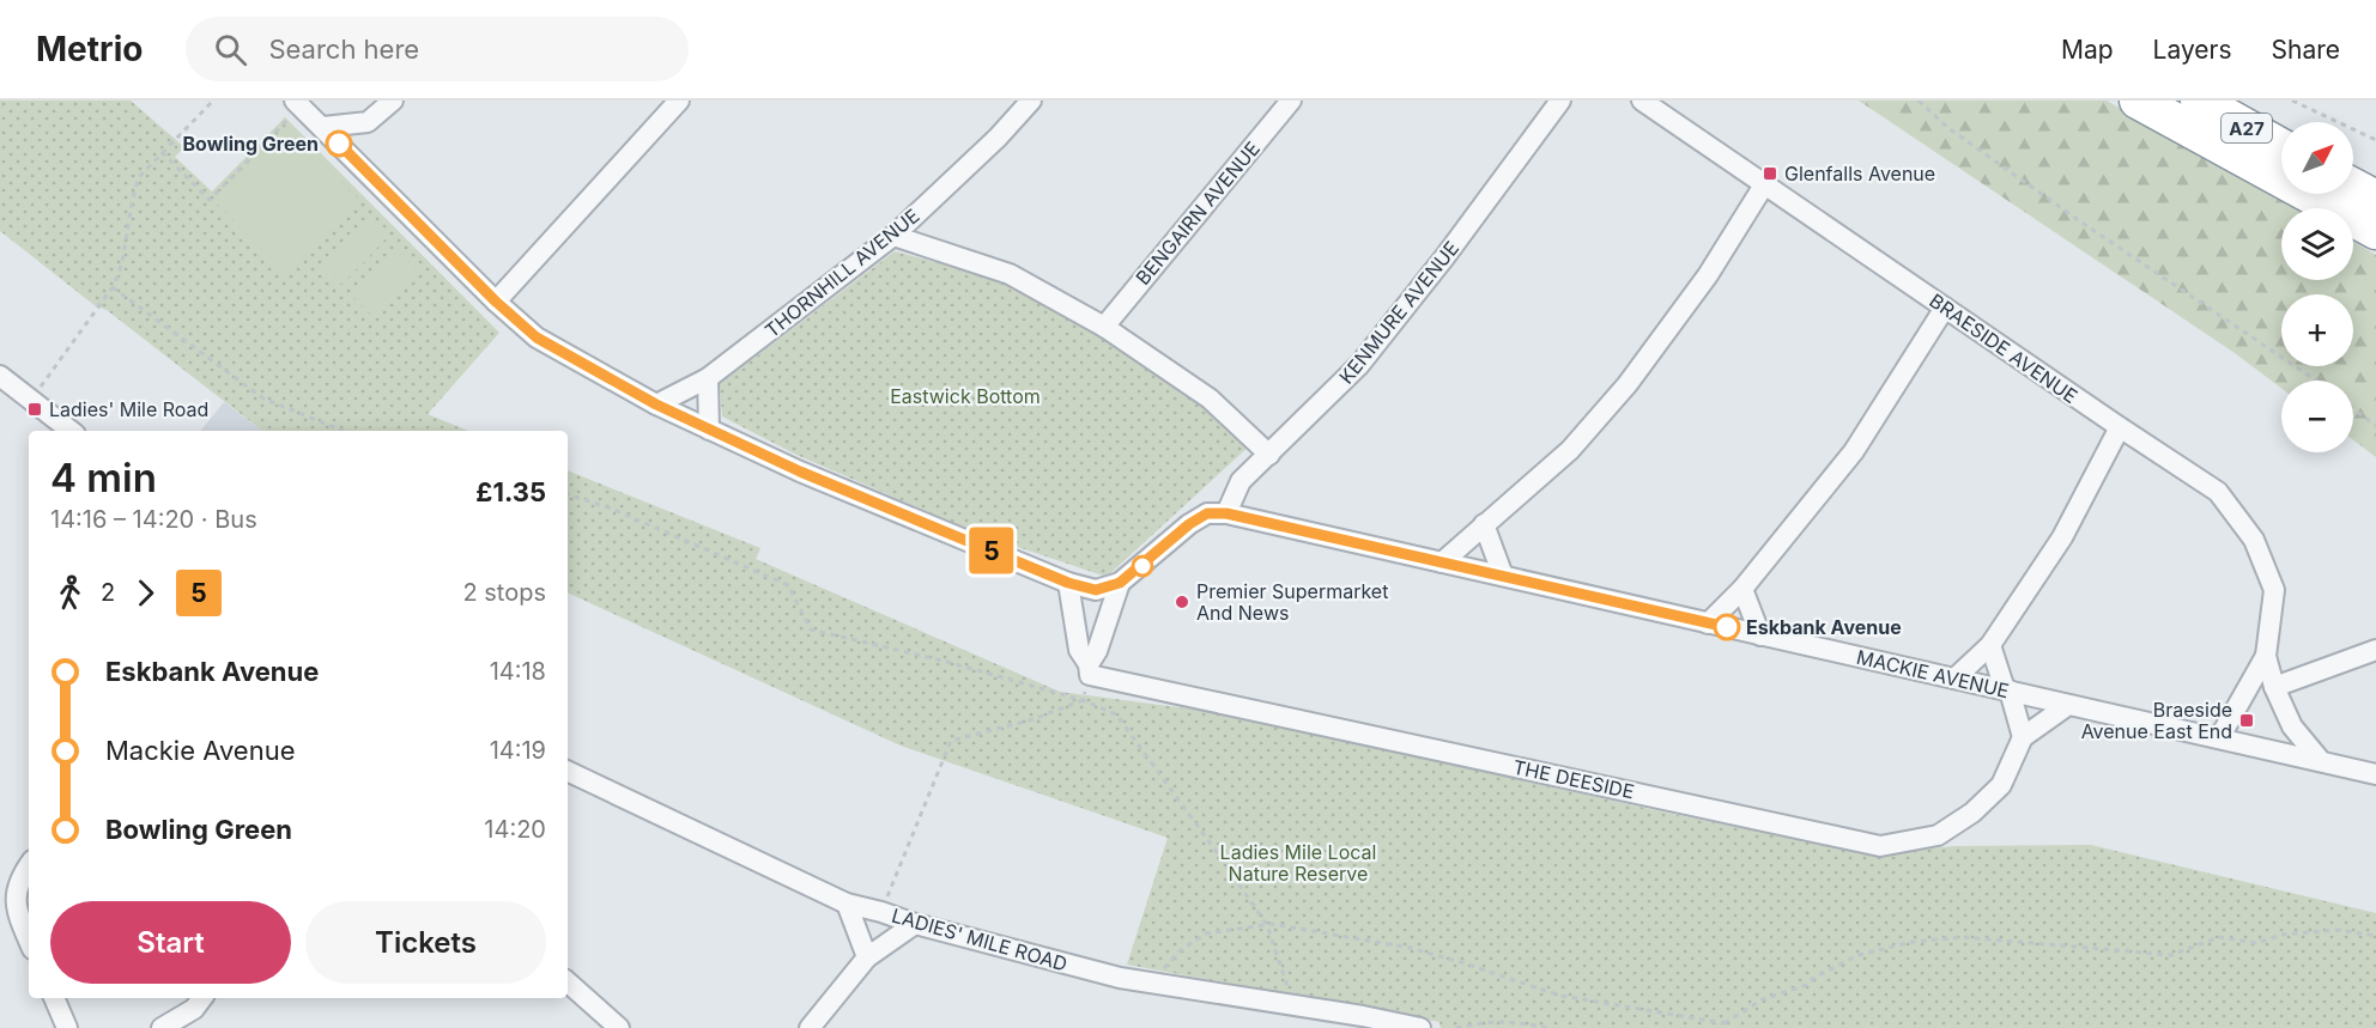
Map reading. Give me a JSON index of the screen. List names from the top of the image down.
{
  "streets": {
    "highway": ["A27"],
    "street": [
      "BENGAIRN AVENUE",
      "THORNHILL AVENUE",
      "KENMURE AVENUE",
      "BRAESIDE AVENUE",
      "MACKIE AVENUE",
      "THE DEESIDE",
      "LADIES' MILE ROAD"
    ]
  },
  "crossings": [
    ["KENMURE AVENUE", "MACKIE AVENUE"],
    ["BRAESIDE AVENUE", "MACKIE AVENUE"]
  ],
  "parks": ["Eastwick Bottom", "Ladies Mile Local Nature Reserve"],
  "places": {
    "other": ["Bowling Green", "Premier Supermarket And News", "Eskbank Avenue"],
    "transit": ["Glenfalls Avenue", "Ladies' Mile Road", "Braeside Avenue East End"]
  },
  "lines": ["bus line 5"],
  "north": "top right",
  "page": {
    "header": "Metrio",
    "search": "Search here",
    "nav": ["Map", "Layers", "Share"],
    "on_map": "5",
    "map_buttons": ["+", "−"],
    "heading": ["4 min", "14:16 – 14:20 · Bus", "£1.35"],
    "legs": ["2", "5", "2 stops"],
    "list": [
      {
        "name": "Eskbank Avenue",
        "value": "14:18"
      },
      {
        "name": "Mackie Avenue",
        "value": "14:19"
      },
      {
        "name": "Bowling Green",
        "value": "14:20"
      }
    ],
    "buttons": ["Start", "Tickets"]
  }
}
